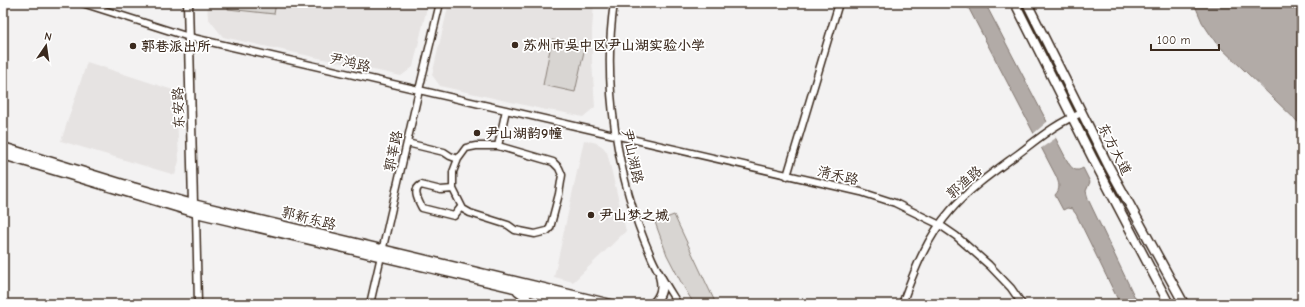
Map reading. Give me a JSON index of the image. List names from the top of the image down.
{
  "streets": {
    "main road": ["东安路", "东方大道", "郭新东路"],
    "street": [
      "尹鸿路",
      "郭莘路",
      "尹山湖路",
      "清禾路",
      "郭渔路"
    ]
  },
  "crossings": [
    ["尹鸿路", "东安路"],
    ["尹鸿路", "郭莘路"],
    ["尹鸿路", "尹山湖路"],
    ["尹鸿路", "清禾路"],
    ["东安路", "郭新东路"],
    ["东方大道", "郭渔路"],
    ["郭莘路", "郭新东路"],
    ["尹山湖路", "清禾路"],
    ["清禾路", "郭渔路"]
  ],
  "places": [
    "苏州市吴中区尹山湖实验小学",
    "郭巷派出所",
    "尹山湖韵9幢",
    "尹山梦之城"
  ],
  "scale_bar": "100 m",
  "north": "top"
}
